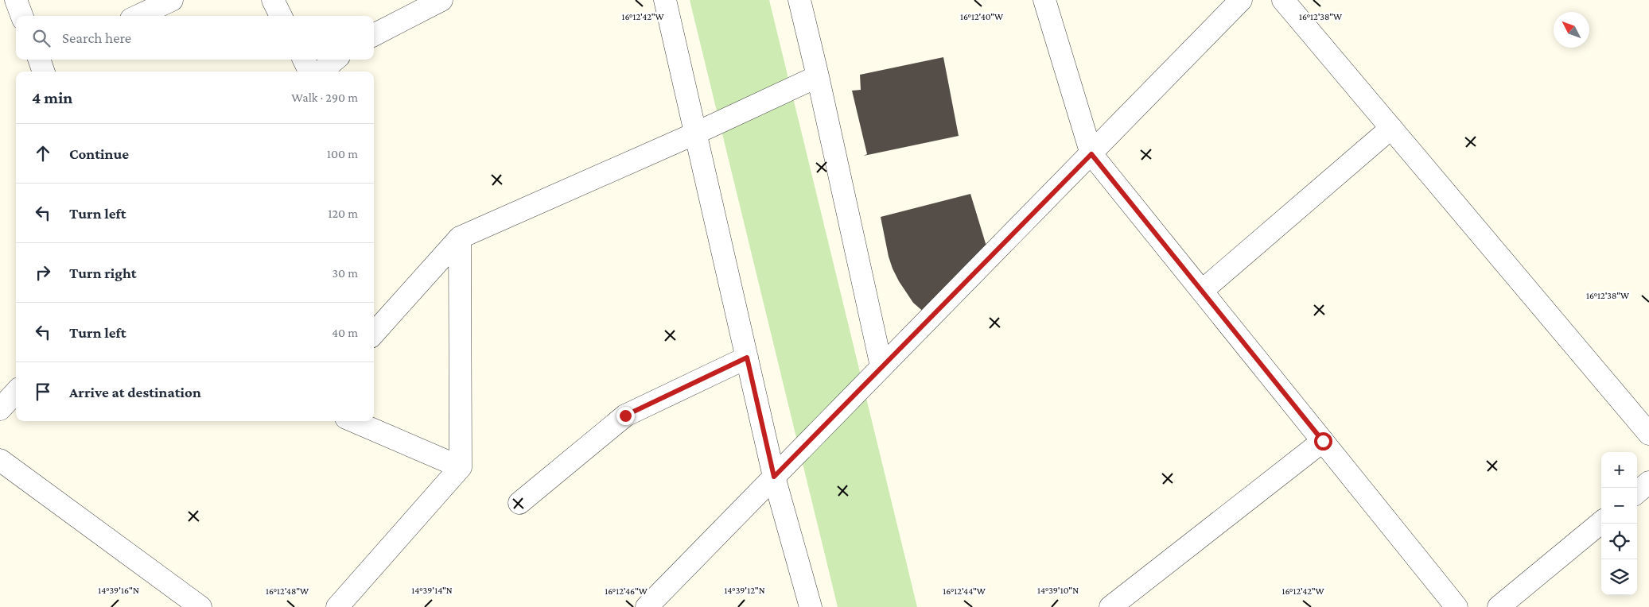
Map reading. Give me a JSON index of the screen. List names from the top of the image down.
{
  "north": "top left",
  "page": {
    "search": "Search here",
    "heading": ["4 min", "Walk · 290 m"],
    "list": [
      ["Continue", "100 m"],
      ["Turn left", "120 m"],
      ["Turn right", "30 m"],
      ["Turn left", "40 m"],
      "Arrive at destination"
    ],
    "map_buttons": ["+", "−"]
  },
  "coordinates": [
    "16°12'42\"W",
    "16°12'40\"W",
    "16°12'38\"W",
    "14°39'16\"N",
    "14°39'14\"N",
    "14°39'12\"N",
    "14°39'10\"N",
    "16°12'48\"W",
    "16°12'46\"W",
    "16°12'44\"W"
  ]
}
